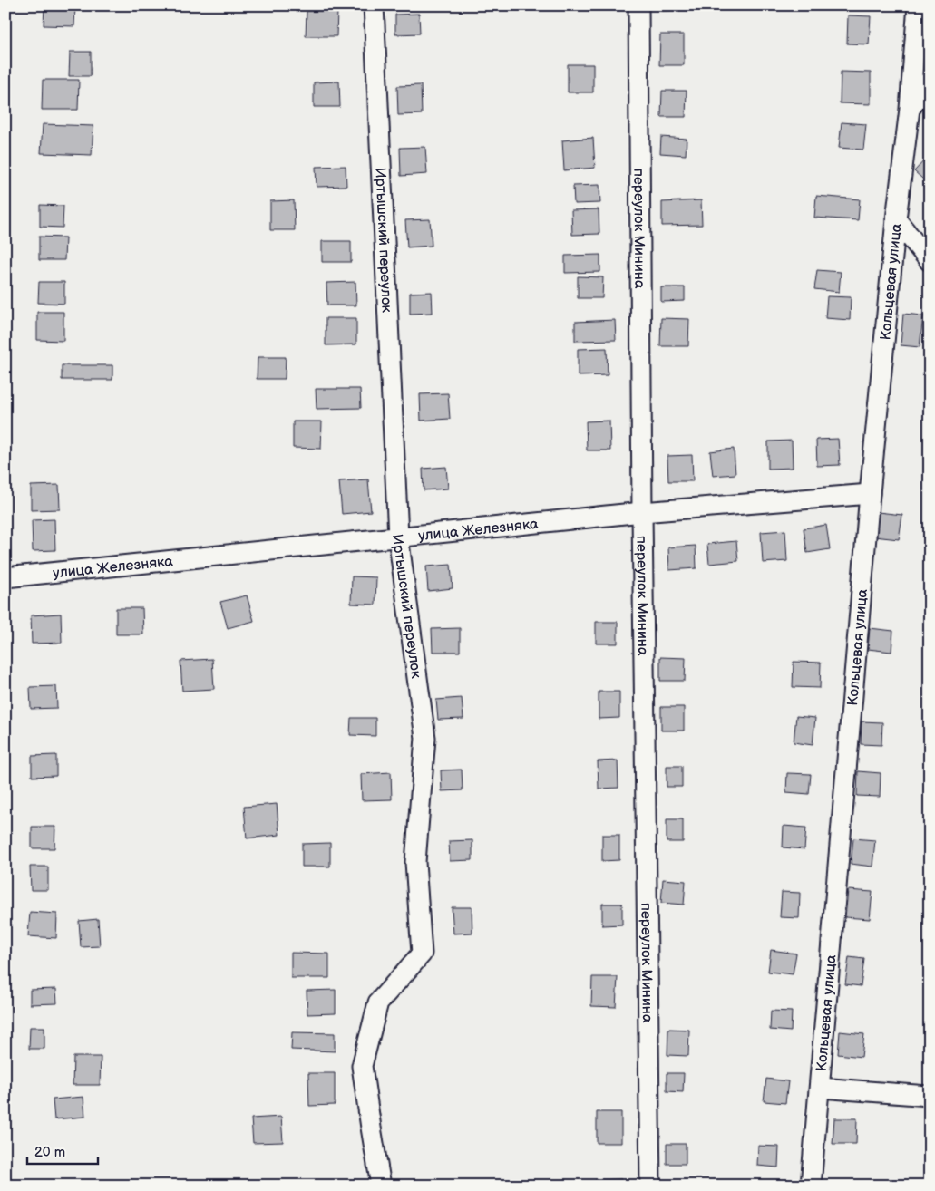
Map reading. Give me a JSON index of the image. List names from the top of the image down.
{
  "streets": {
    "street": [
      "переулок Минина",
      "Иртышский переулок",
      "Кольцевая улица",
      "улица Железняка"
    ]
  },
  "crossings": [
    ["переулок Минина", "улица Железняка"],
    ["Иртышский переулок", "улица Железняка"],
    ["Кольцевая улица", "улица Железняка"]
  ],
  "scale_bar": "20 m"
}
